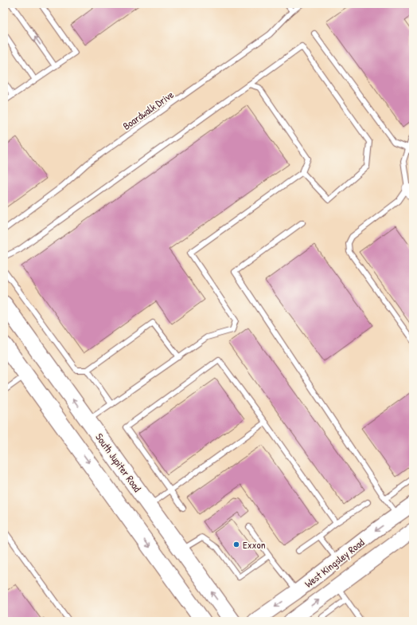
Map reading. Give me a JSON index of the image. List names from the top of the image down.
{
  "streets": {
    "main road": ["South Jupiter Road", "West Kingsley Road"],
    "lane": ["Boardwalk Drive"]
  },
  "places": ["Exxon"]
}
